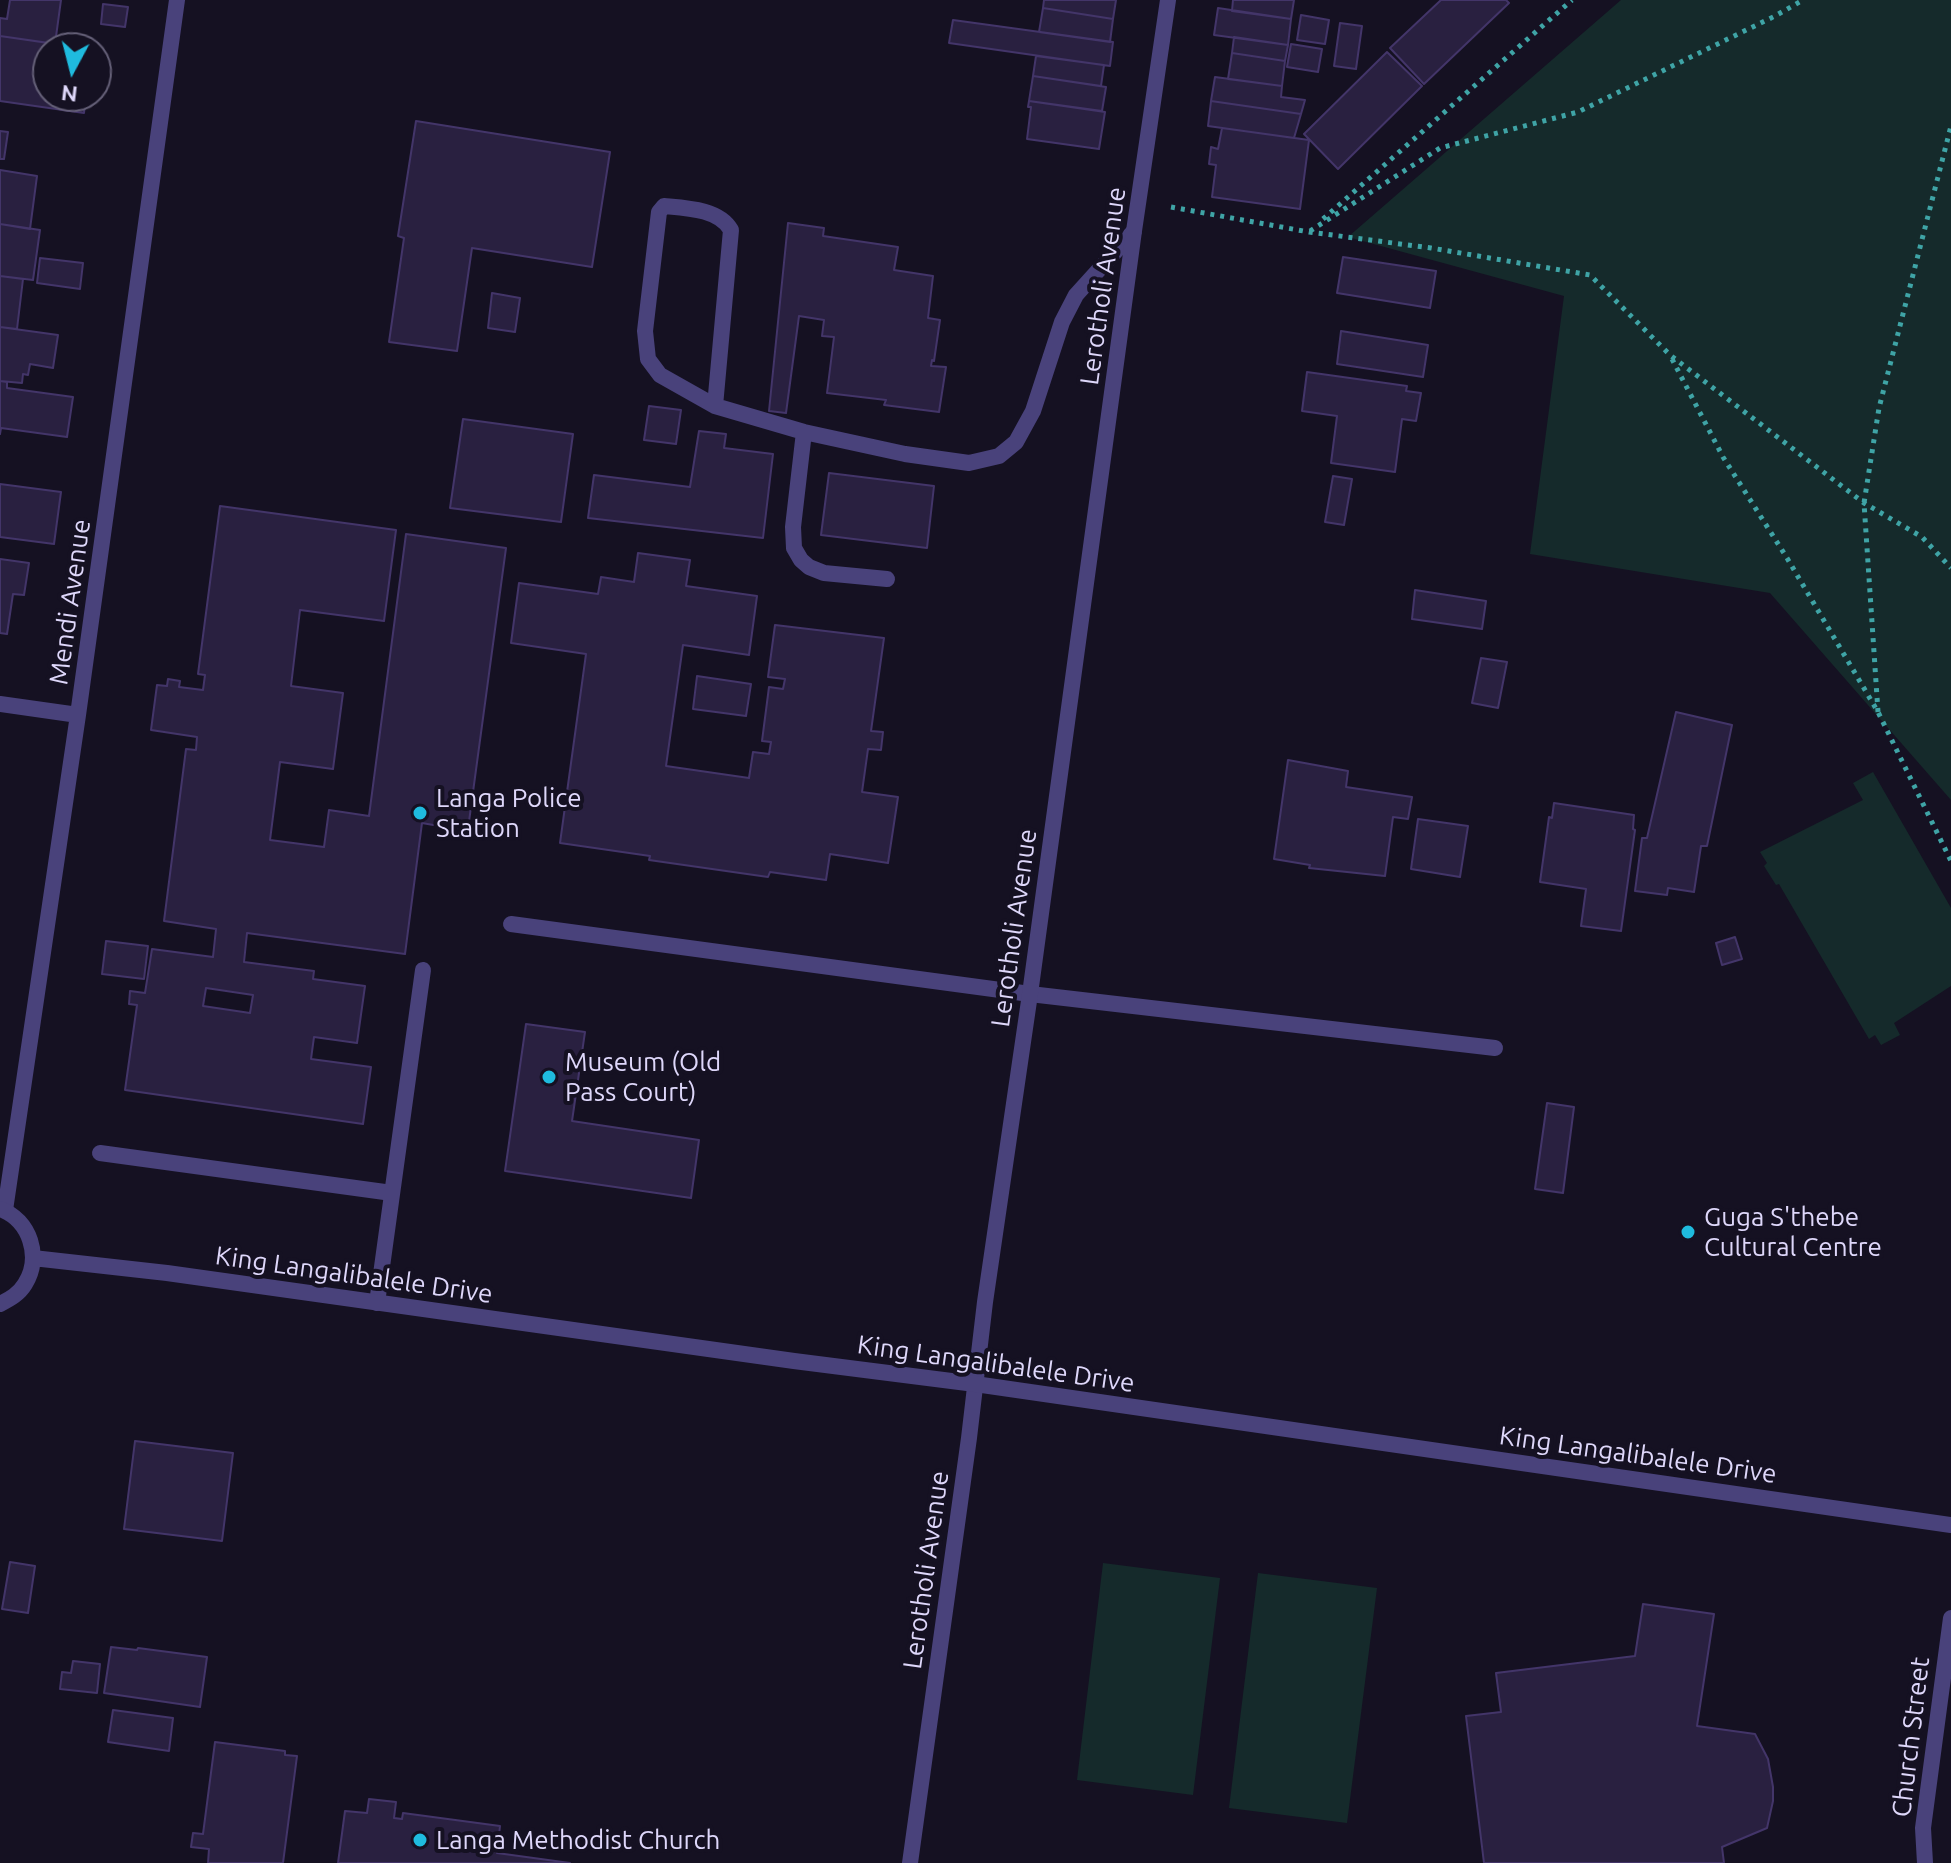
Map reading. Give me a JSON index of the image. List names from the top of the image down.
{
  "streets": {
    "street": [
      "Lerotholi Avenue",
      "Mendi Avenue",
      "King Langalibalele Drive",
      "Church Street"
    ]
  },
  "crossings": [
    ["Lerotholi Avenue", "King Langalibalele Drive"]
  ],
  "places": [
    "Langa Police Station",
    "Museum (Old Pass Court)",
    "Guga S'thebe Cultural Centre",
    "Langa Methodist Church"
  ],
  "north": "bottom"
}
